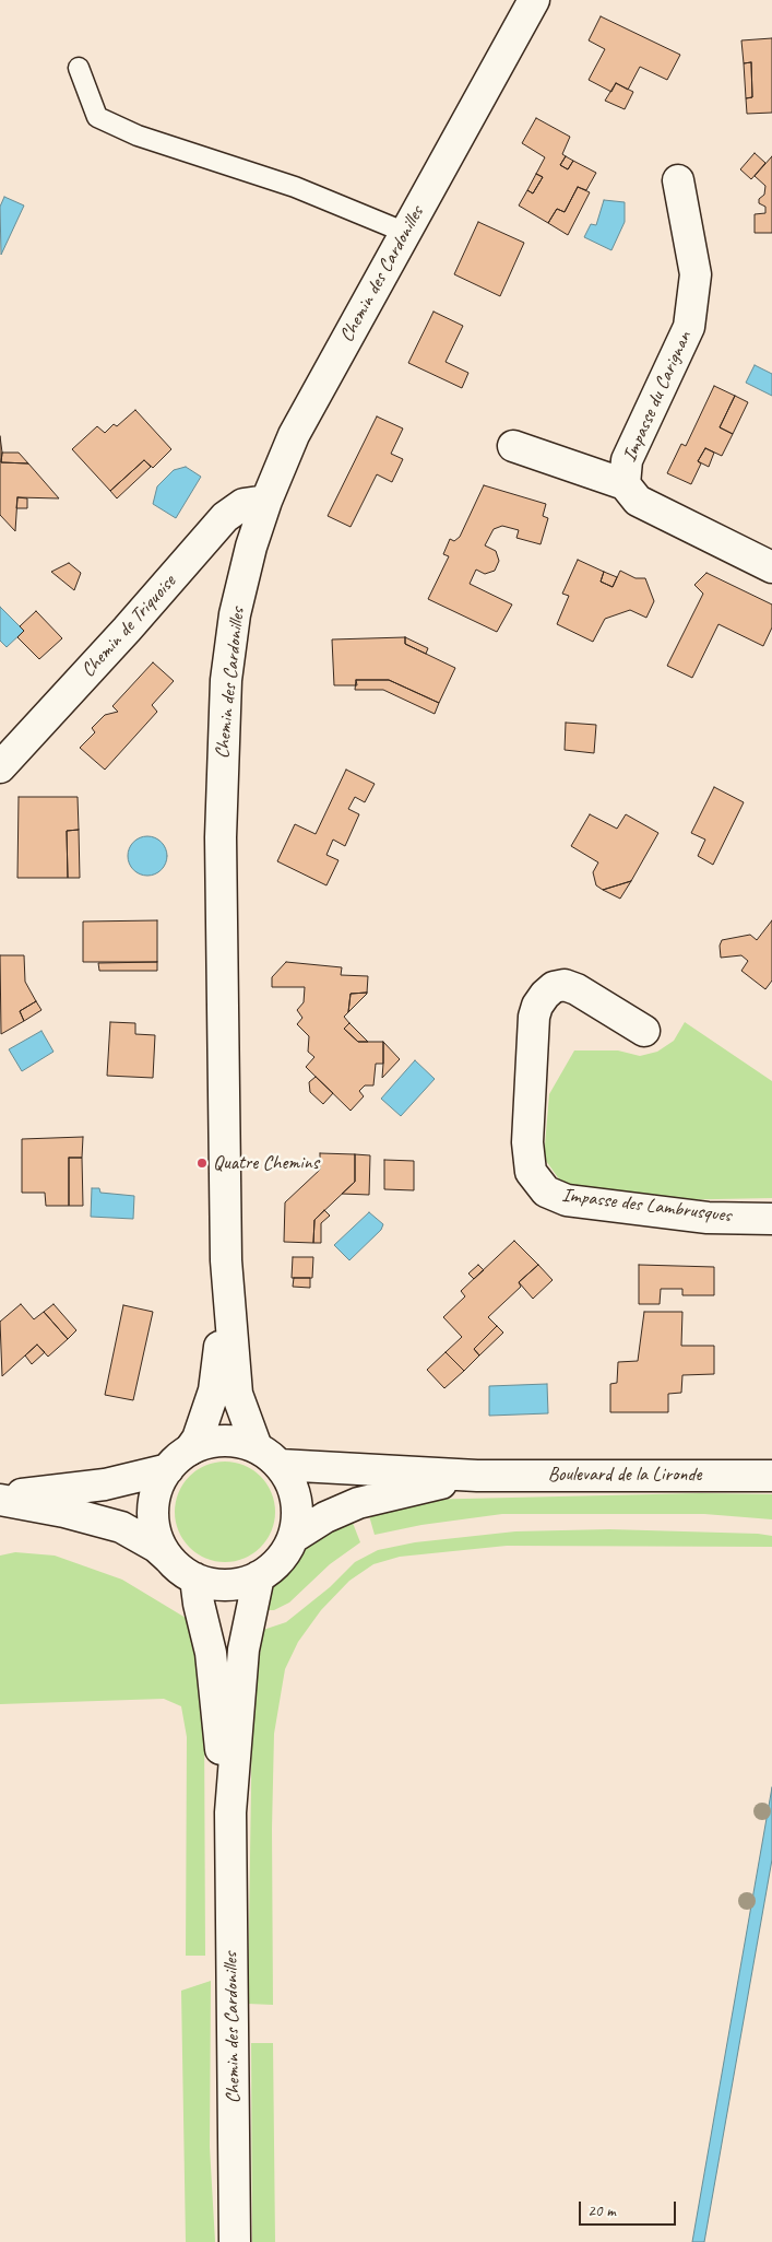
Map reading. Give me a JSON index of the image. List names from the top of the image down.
{
  "streets": {
    "street": [
      "Chemin des Cardonilles",
      "Impasse du Carignan",
      "Chemin de Triquoise",
      "Impasse des Lambrusques",
      "Boulevard de la Lironde"
    ]
  },
  "crossings": [
    ["Chemin des Cardonilles", "Chemin de Triquoise"],
    ["Chemin des Cardonilles", "Boulevard de la Lironde"]
  ],
  "places": ["Quatre Chemins"],
  "scale_bar": "20 m"
}
